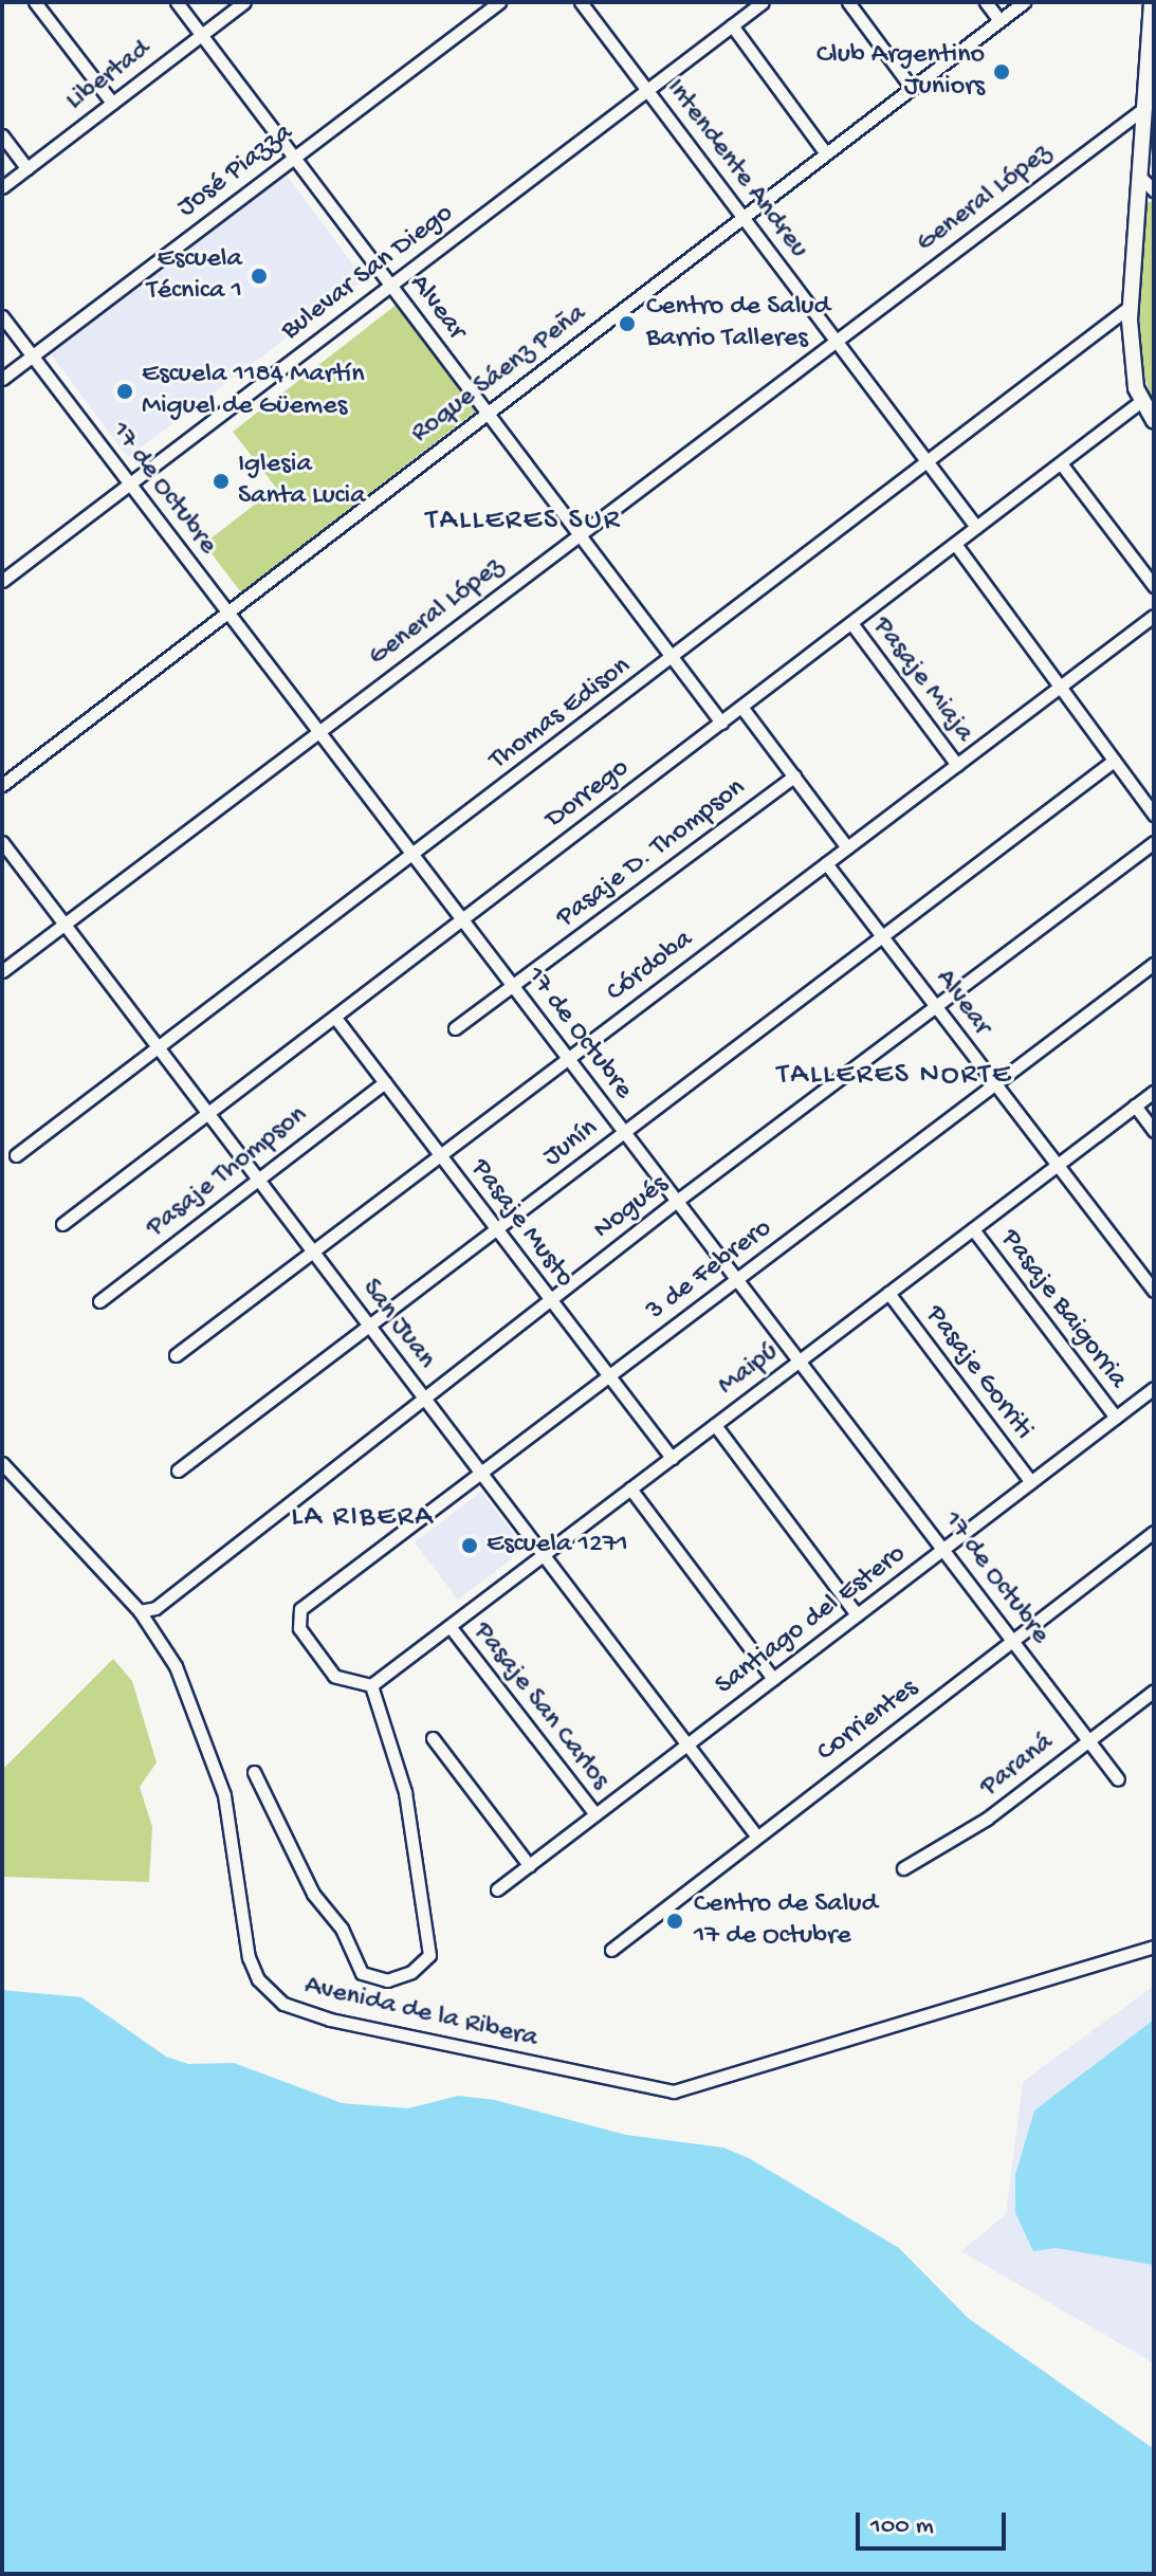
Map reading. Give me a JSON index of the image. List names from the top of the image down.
{
  "streets": {
    "street": [
      "Libertad",
      "Intendente Andreu",
      "José Piazza",
      "General López",
      "Bulevar San Diego",
      "Alvear",
      "Roque Sáenz Peña",
      "17 de Octubre",
      "Pasaje Miaja",
      "Thomas Edison",
      "Dorrego",
      "Pasaje D. Thompson",
      "Córdoba",
      "Junín",
      "Pasaje Thompson",
      "Nogués",
      "Pasaje Musto",
      "3 de Febrero",
      "Pasaje Baigorria",
      "San Juan",
      "Maipú",
      "Pasaje Gorriti",
      "Santiago del Estero",
      "Pasaje San Carlos",
      "Corrientes",
      "Paraná",
      "Avenida de la Ribera"
    ]
  },
  "crossings": [
    ["Libertad", "Alvear"],
    ["Intendente Andreu", "General López"],
    ["Intendente Andreu", "Bulevar San Diego"],
    ["Intendente Andreu", "Roque Sáenz Peña"],
    ["Intendente Andreu", "Thomas Edison"],
    ["Intendente Andreu", "Dorrego"],
    ["José Piazza", "Alvear"],
    ["José Piazza", "17 de Octubre"],
    ["General López", "Alvear"],
    ["General López", "17 de Octubre"],
    ["General López", "San Juan"],
    ["Bulevar San Diego", "Alvear"],
    ["Bulevar San Diego", "17 de Octubre"],
    ["Alvear", "Roque Sáenz Peña"],
    ["Alvear", "Thomas Edison"],
    ["Alvear", "Dorrego"],
    ["Alvear", "Córdoba"],
    ["Alvear", "Junín"],
    ["Alvear", "Nogués"],
    ["Alvear", "3 de Febrero"],
    ["Alvear", "Maipú"],
    ["Roque Sáenz Peña", "17 de Octubre"],
    ["17 de Octubre", "Thomas Edison"],
    ["17 de Octubre", "Dorrego"],
    ["17 de Octubre", "Pasaje D. Thompson"],
    ["17 de Octubre", "Córdoba"],
    ["17 de Octubre", "Junín"],
    ["17 de Octubre", "Nogués"],
    ["17 de Octubre", "3 de Febrero"],
    ["17 de Octubre", "Maipú"],
    ["17 de Octubre", "Santiago del Estero"],
    ["17 de Octubre", "Corrientes"],
    ["17 de Octubre", "Paraná"],
    ["Pasaje Miaja", "Dorrego"],
    ["Pasaje Miaja", "Córdoba"],
    ["Thomas Edison", "San Juan"],
    ["Dorrego", "Pasaje Musto"],
    ["Dorrego", "San Juan"],
    ["Córdoba", "Pasaje Musto"],
    ["Córdoba", "San Juan"],
    ["Junín", "Pasaje Musto"],
    ["Junín", "San Juan"],
    ["Pasaje Thompson", "Pasaje Musto"],
    ["Pasaje Thompson", "San Juan"],
    ["Nogués", "Pasaje Musto"],
    ["Nogués", "San Juan"],
    ["Nogués", "Avenida de la Ribera"],
    ["Pasaje Musto", "3 de Febrero"],
    ["Pasaje Musto", "Maipú"],
    ["3 de Febrero", "San Juan"],
    ["3 de Febrero", "Maipú"],
    ["Pasaje Baigorria", "Maipú"],
    ["Pasaje Baigorria", "Santiago del Estero"],
    ["San Juan", "Maipú"],
    ["San Juan", "Santiago del Estero"],
    ["San Juan", "Corrientes"],
    ["Maipú", "Pasaje Gorriti"],
    ["Maipú", "Pasaje San Carlos"],
    ["Pasaje Gorriti", "Santiago del Estero"],
    ["Santiago del Estero", "Pasaje San Carlos"]
  ],
  "districts": ["TALLERES SUR", "TALLERES NORTE", "LA RIBERA"],
  "places": [
    "Club Argentino Juniors",
    "Escuela Técnica 1",
    "Centro de Salud Barrio Talleres",
    "Escuela 1184 Martín Miguel de Güemes",
    "Iglesia Santa Lucia",
    "Escuela 1271",
    "Centro de Salud 17 de Octubre"
  ],
  "scale_bar": "100 m"
}
